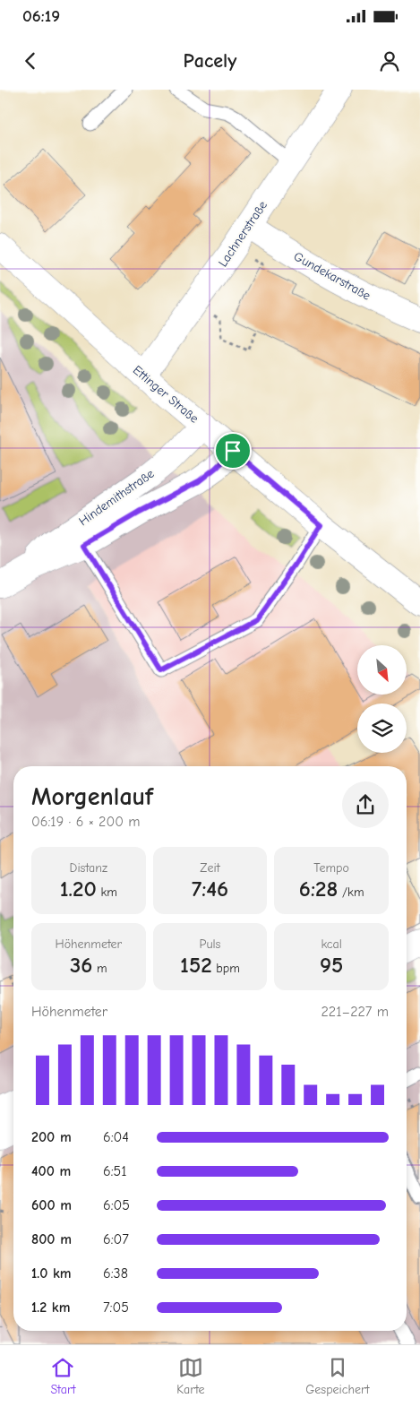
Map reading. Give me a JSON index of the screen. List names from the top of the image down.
{
  "streets": {
    "street": [
      "Lachnerstraße",
      "Gundekarstraße",
      "Ettinger Straße",
      "Hindemithstraße"
    ]
  },
  "crossings": [
    ["Lachnerstraße", "Gundekarstraße"],
    ["Lachnerstraße", "Ettinger Straße"],
    ["Ettinger Straße", "Hindemithstraße"]
  ],
  "north": "bottom right",
  "page": {
    "status": "06:19",
    "header": "Pacely",
    "heading": ["Morgenlauf", "06:19 · 6 × 200 m"],
    "stats": [
      ["Distanz", "1.20 km"],
      ["Zeit", "7:46"],
      ["Tempo", "6:28 /km"],
      ["Höhenmeter", "36 m"],
      ["Puls", "152 bpm"],
      ["kcal", "95"]
    ],
    "chart": ["Höhenmeter", "221–227 m"],
    "list": [
      {
        "name": "200 m",
        "note": "6:04"
      },
      {
        "name": "400 m",
        "note": "6:51"
      },
      {
        "name": "600 m",
        "note": "6:05"
      },
      {
        "name": "800 m",
        "note": "6:07"
      },
      {
        "name": "1.0 km",
        "note": "6:38"
      },
      {
        "name": "1.2 km",
        "note": "7:05"
      }
    ],
    "tabs": ["Start", "Karte", "Gespeichert"]
  }
}
